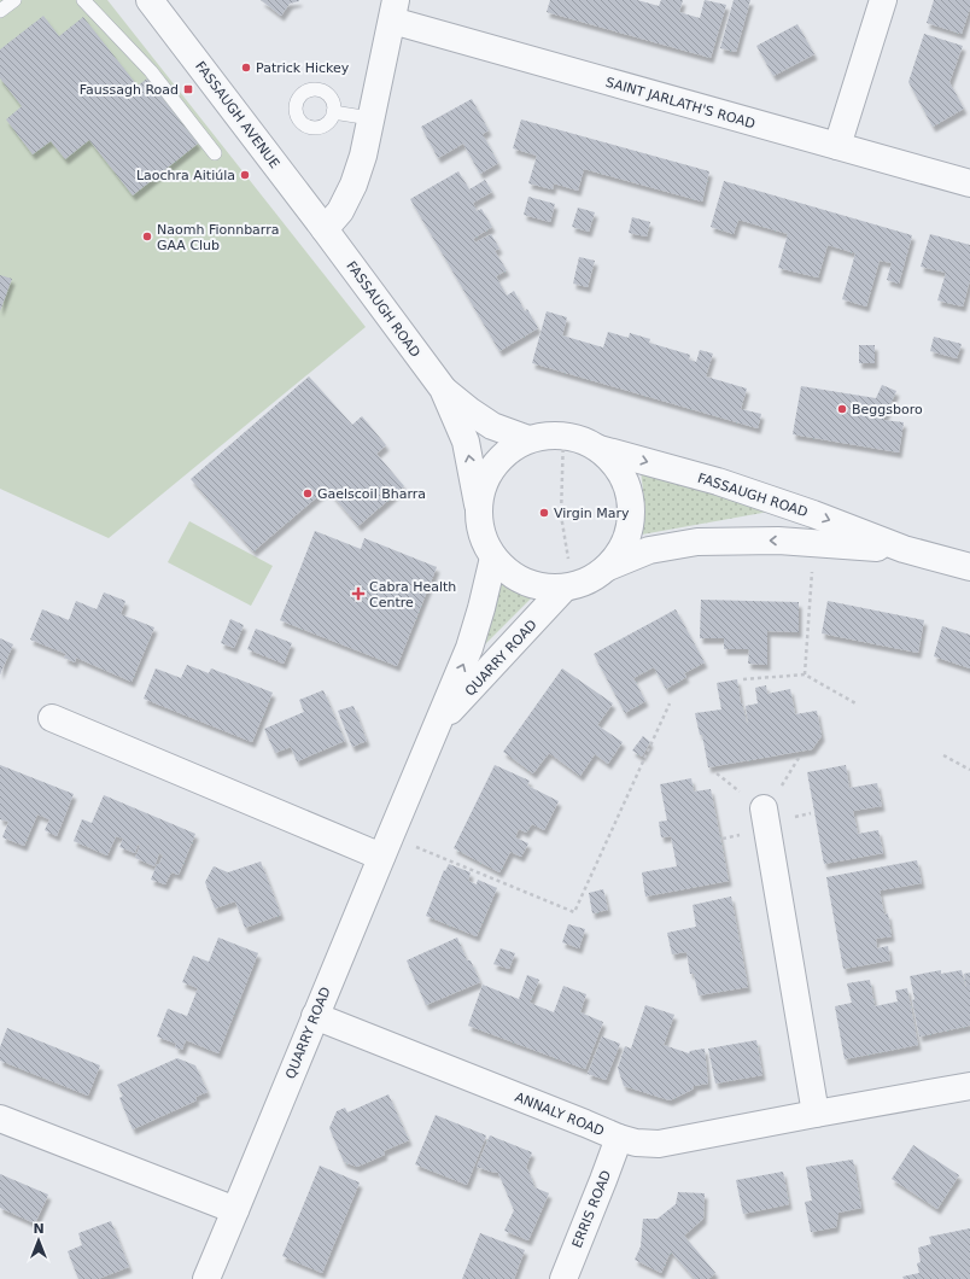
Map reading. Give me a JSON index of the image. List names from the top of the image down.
{
  "streets": {
    "street": [
      "SAINT JARLATH'S ROAD",
      "FASSAUGH AVENUE",
      "FASSAUGH ROAD",
      "QUARRY ROAD",
      "ANNALY ROAD",
      "ERRIS ROAD"
    ]
  },
  "crossings": [
    ["FASSAUGH AVENUE", "FASSAUGH ROAD"],
    ["FASSAUGH ROAD", "QUARRY ROAD"],
    ["QUARRY ROAD", "ANNALY ROAD"],
    ["ANNALY ROAD", "ERRIS ROAD"]
  ],
  "places": {
    "other": [
      "Patrick Hickey",
      "Laochra Aitiúla",
      "Naomh Fionnbarra GAA Club",
      "Beggsboro",
      "Gaelscoil Bharra",
      "Virgin Mary"
    ],
    "transit": ["Faussagh Road"],
    "health": ["Cabra Health Centre"]
  },
  "north": "top"
}
